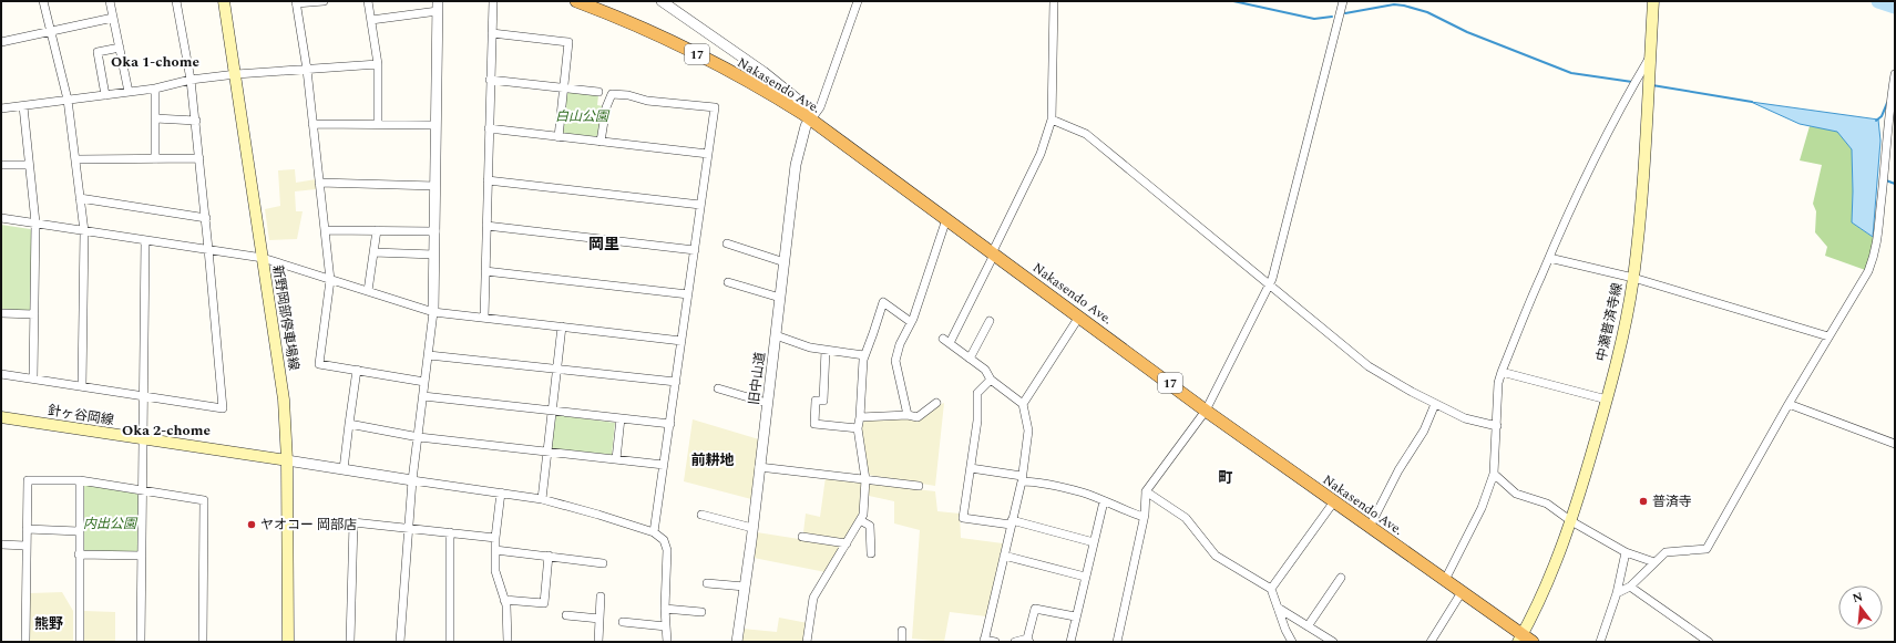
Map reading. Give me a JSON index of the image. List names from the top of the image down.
{
  "streets": {
    "highway": ["17", "Nakasendo Ave."],
    "main road": ["新野岡部停車場線", "中瀬普済寺線", "針ヶ谷岡線"],
    "street": ["旧中山道"]
  },
  "crossings": [
    ["Nakasendo Ave.", "中瀬普済寺線"],
    ["Nakasendo Ave.", "旧中山道"],
    ["新野岡部停車場線", "針ヶ谷岡線"]
  ],
  "districts": [
    "Oka 1-chome",
    "岡里",
    "Oka 2-chome",
    "前耕地",
    "町",
    "熊野"
  ],
  "parks": ["白山公園", "内出公園"],
  "places": ["普済寺", "ヤオコー 岡部店"],
  "north": "top"
}
